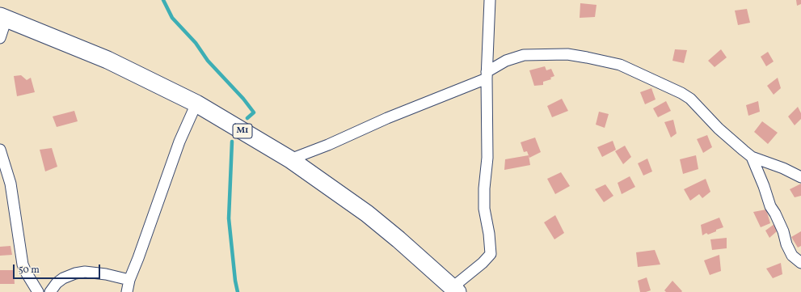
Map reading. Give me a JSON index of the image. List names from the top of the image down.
{
  "streets": {
    "main road": ["M1"]
  },
  "scale_bar": "50 m"
}
